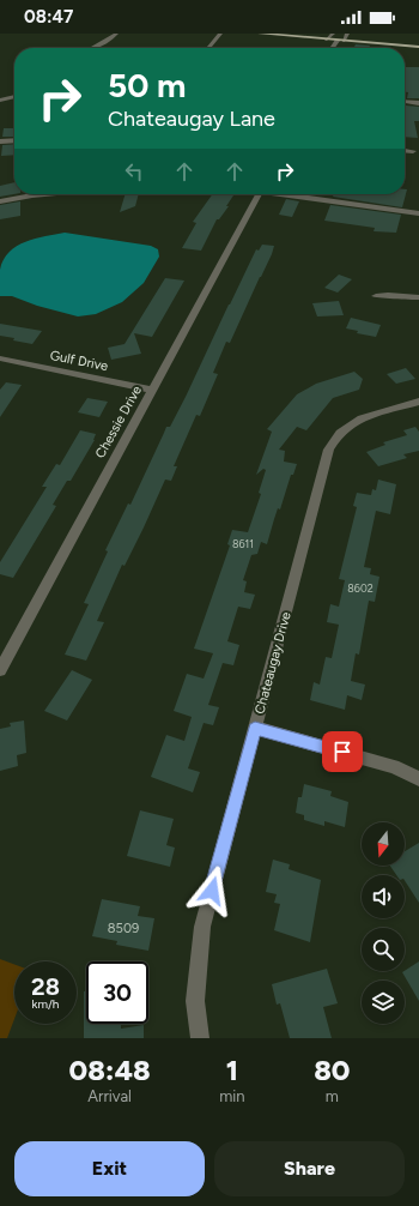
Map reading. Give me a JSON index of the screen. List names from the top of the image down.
{
  "streets": {
    "street": ["Gulf Drive", "Chessie Drive", "Chateaugay Drive"]
  },
  "crossings": [
    ["Gulf Drive", "Chessie Drive"]
  ],
  "house_numbers": ["8611", "8602", "8509"],
  "north": "bottom",
  "page": {
    "status": "08:47",
    "turn": ["50 m", "Chateaugay Lane"],
    "speed": "28 km/h",
    "limit": "30",
    "eta": [
      "08:48",
      "Arrival",
      "1",
      "min",
      "80",
      "m"
    ],
    "buttons": ["Exit", "Share"]
  }
}
